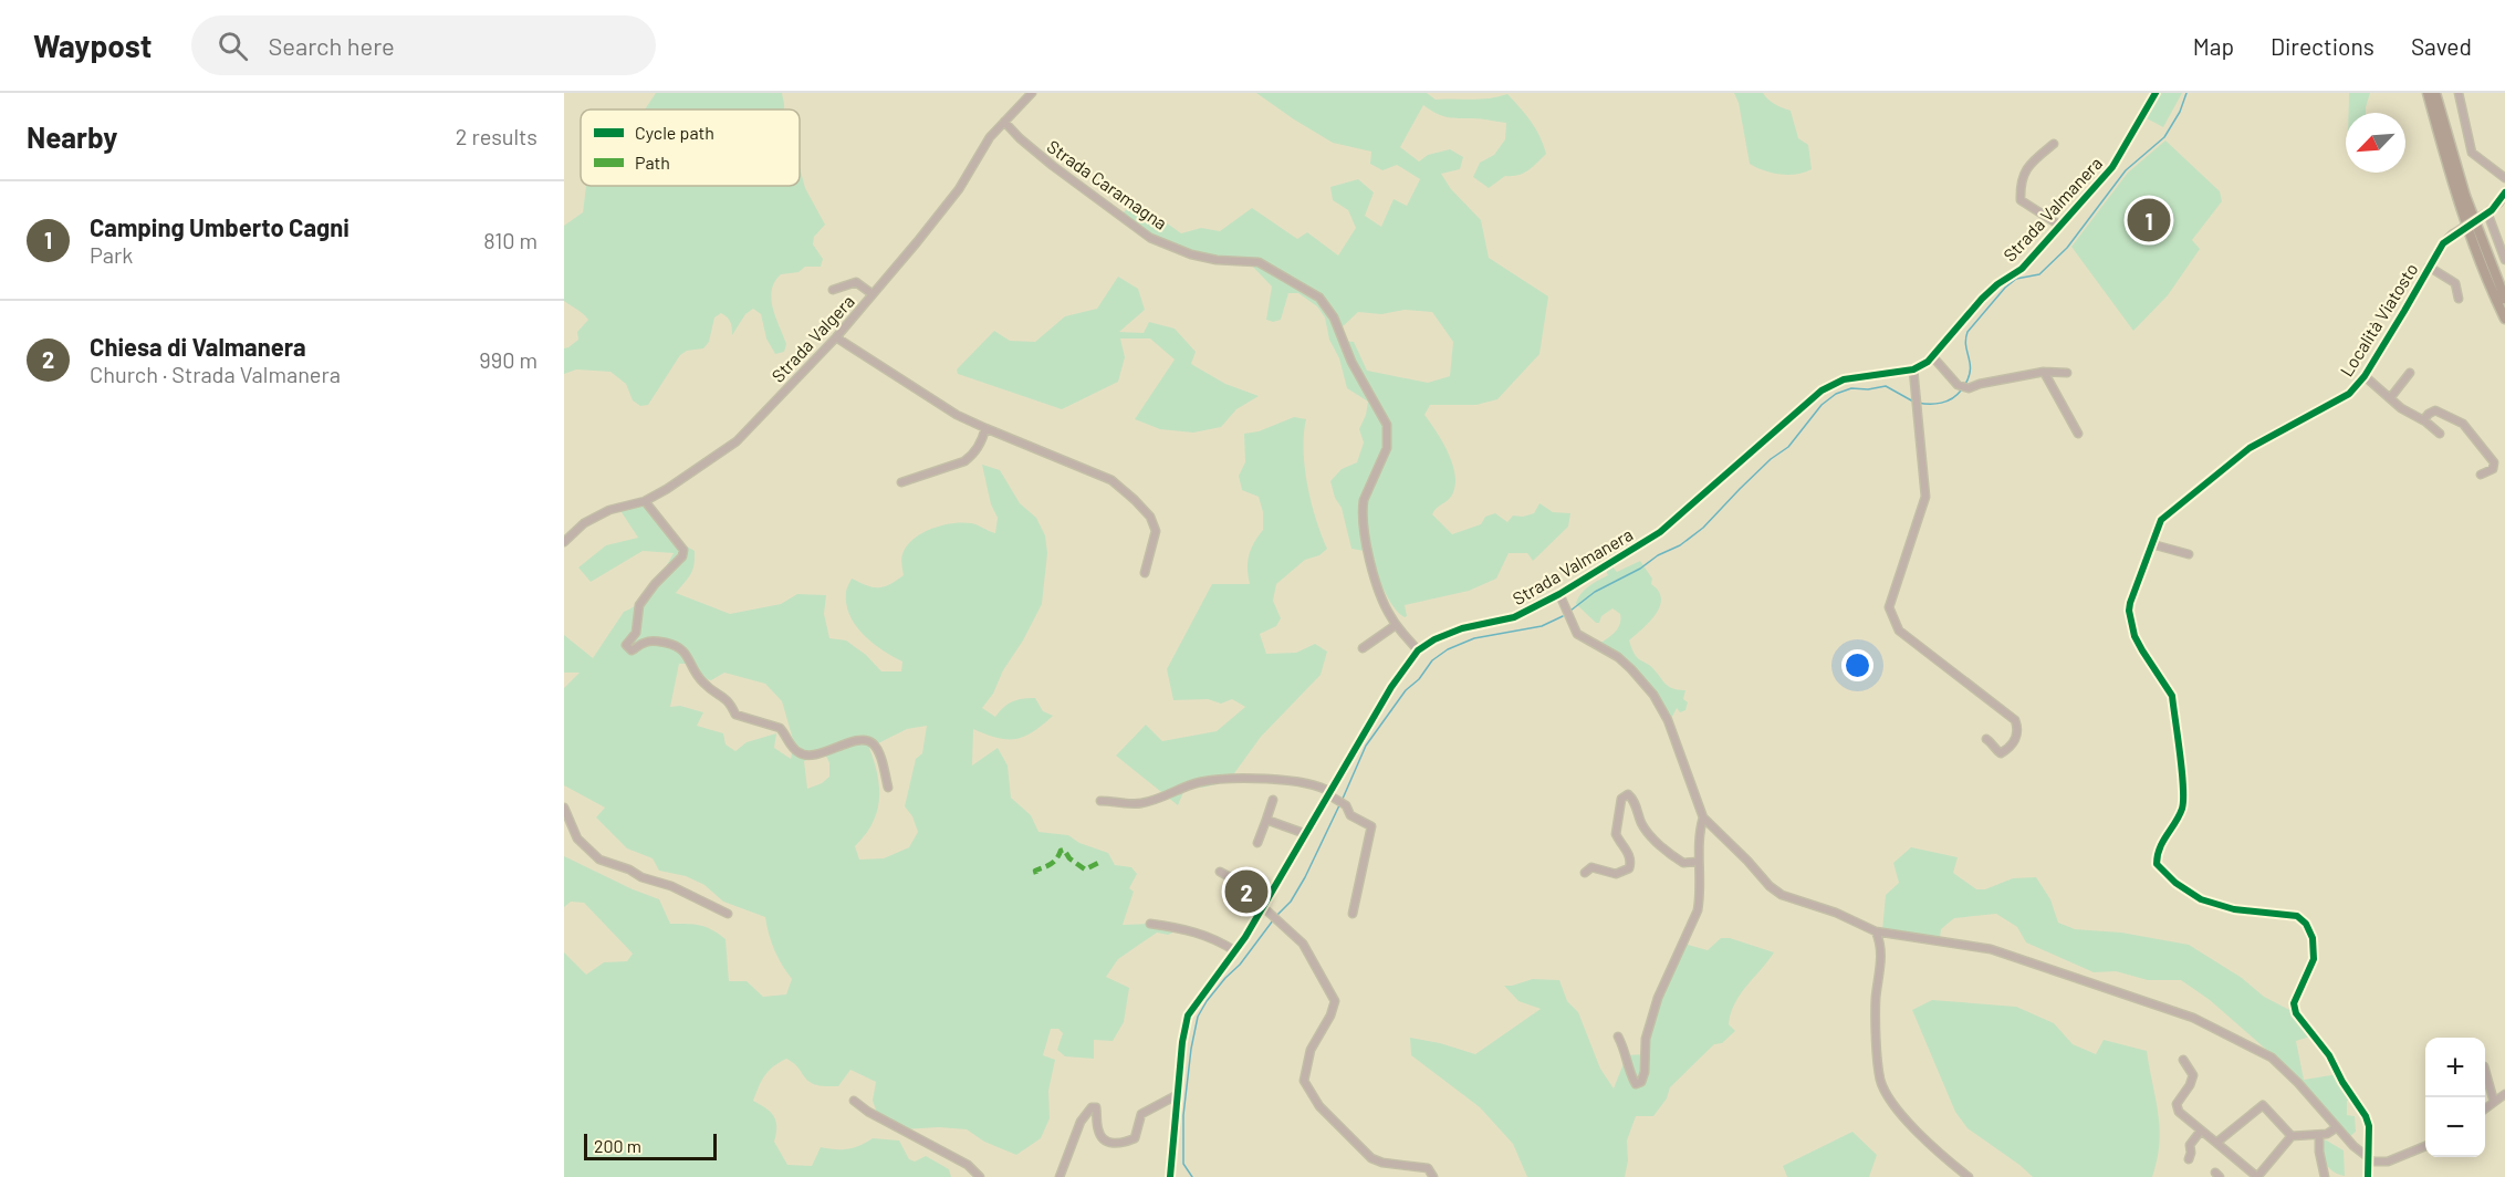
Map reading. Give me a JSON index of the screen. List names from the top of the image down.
{
  "streets": {
    "street": [
      "Strada Caramagna",
      "Strada Valmanera",
      "Località Viatosto",
      "Strada Valgera"
    ]
  },
  "crossings": [
    ["Strada Caramagna", "Strada Valmanera"],
    ["Strada Caramagna", "Strada Valgera"]
  ],
  "legend": ["Cycle path", "Path"],
  "scale_bar": "200 m",
  "north": "bottom left",
  "page": {
    "header": "Waypost",
    "search": "Search here",
    "nav": ["Map", "Directions", "Saved"],
    "heading": ["Nearby", "2 results"],
    "list": [
      {
        "mark": "1",
        "name": "Camping Umberto Cagni",
        "note": "Park",
        "value": "810 m"
      },
      {
        "mark": "2",
        "name": "Chiesa di Valmanera",
        "note": "Church · Strada Valmanera",
        "value": "990 m"
      }
    ],
    "pins": ["1", "2"],
    "map_buttons": ["+", "−"],
    "scale": "200 m"
  }
}
